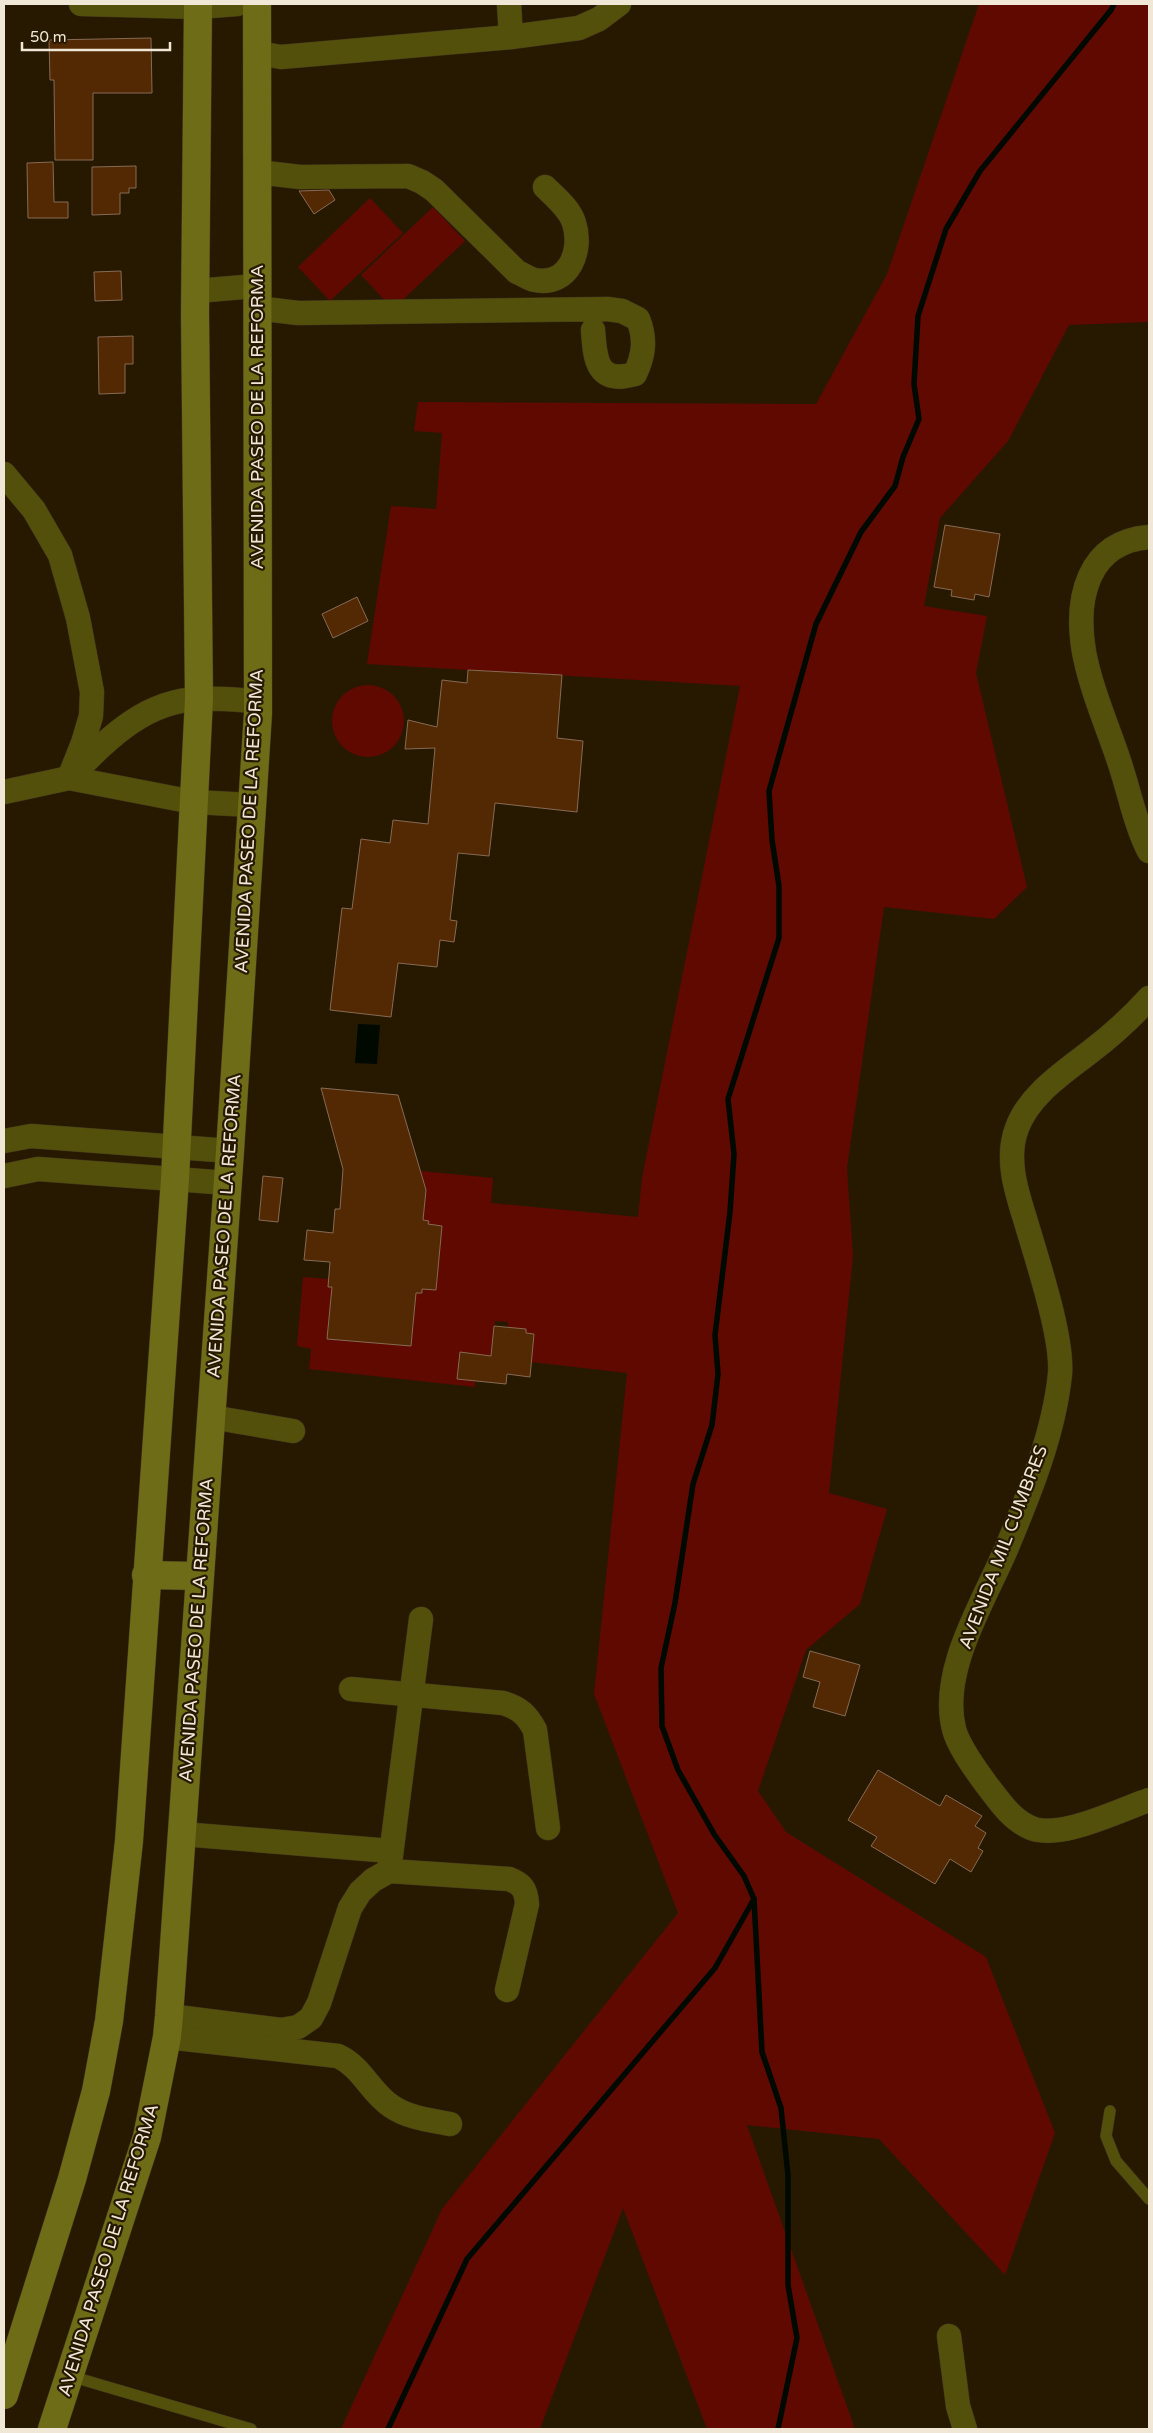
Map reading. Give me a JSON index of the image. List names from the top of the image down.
{
  "streets": {
    "main road": ["AVENIDA PASEO DE LA REFORMA"],
    "street": ["AVENIDA MIL CUMBRES"]
  },
  "scale_bar": "50 m"
}
